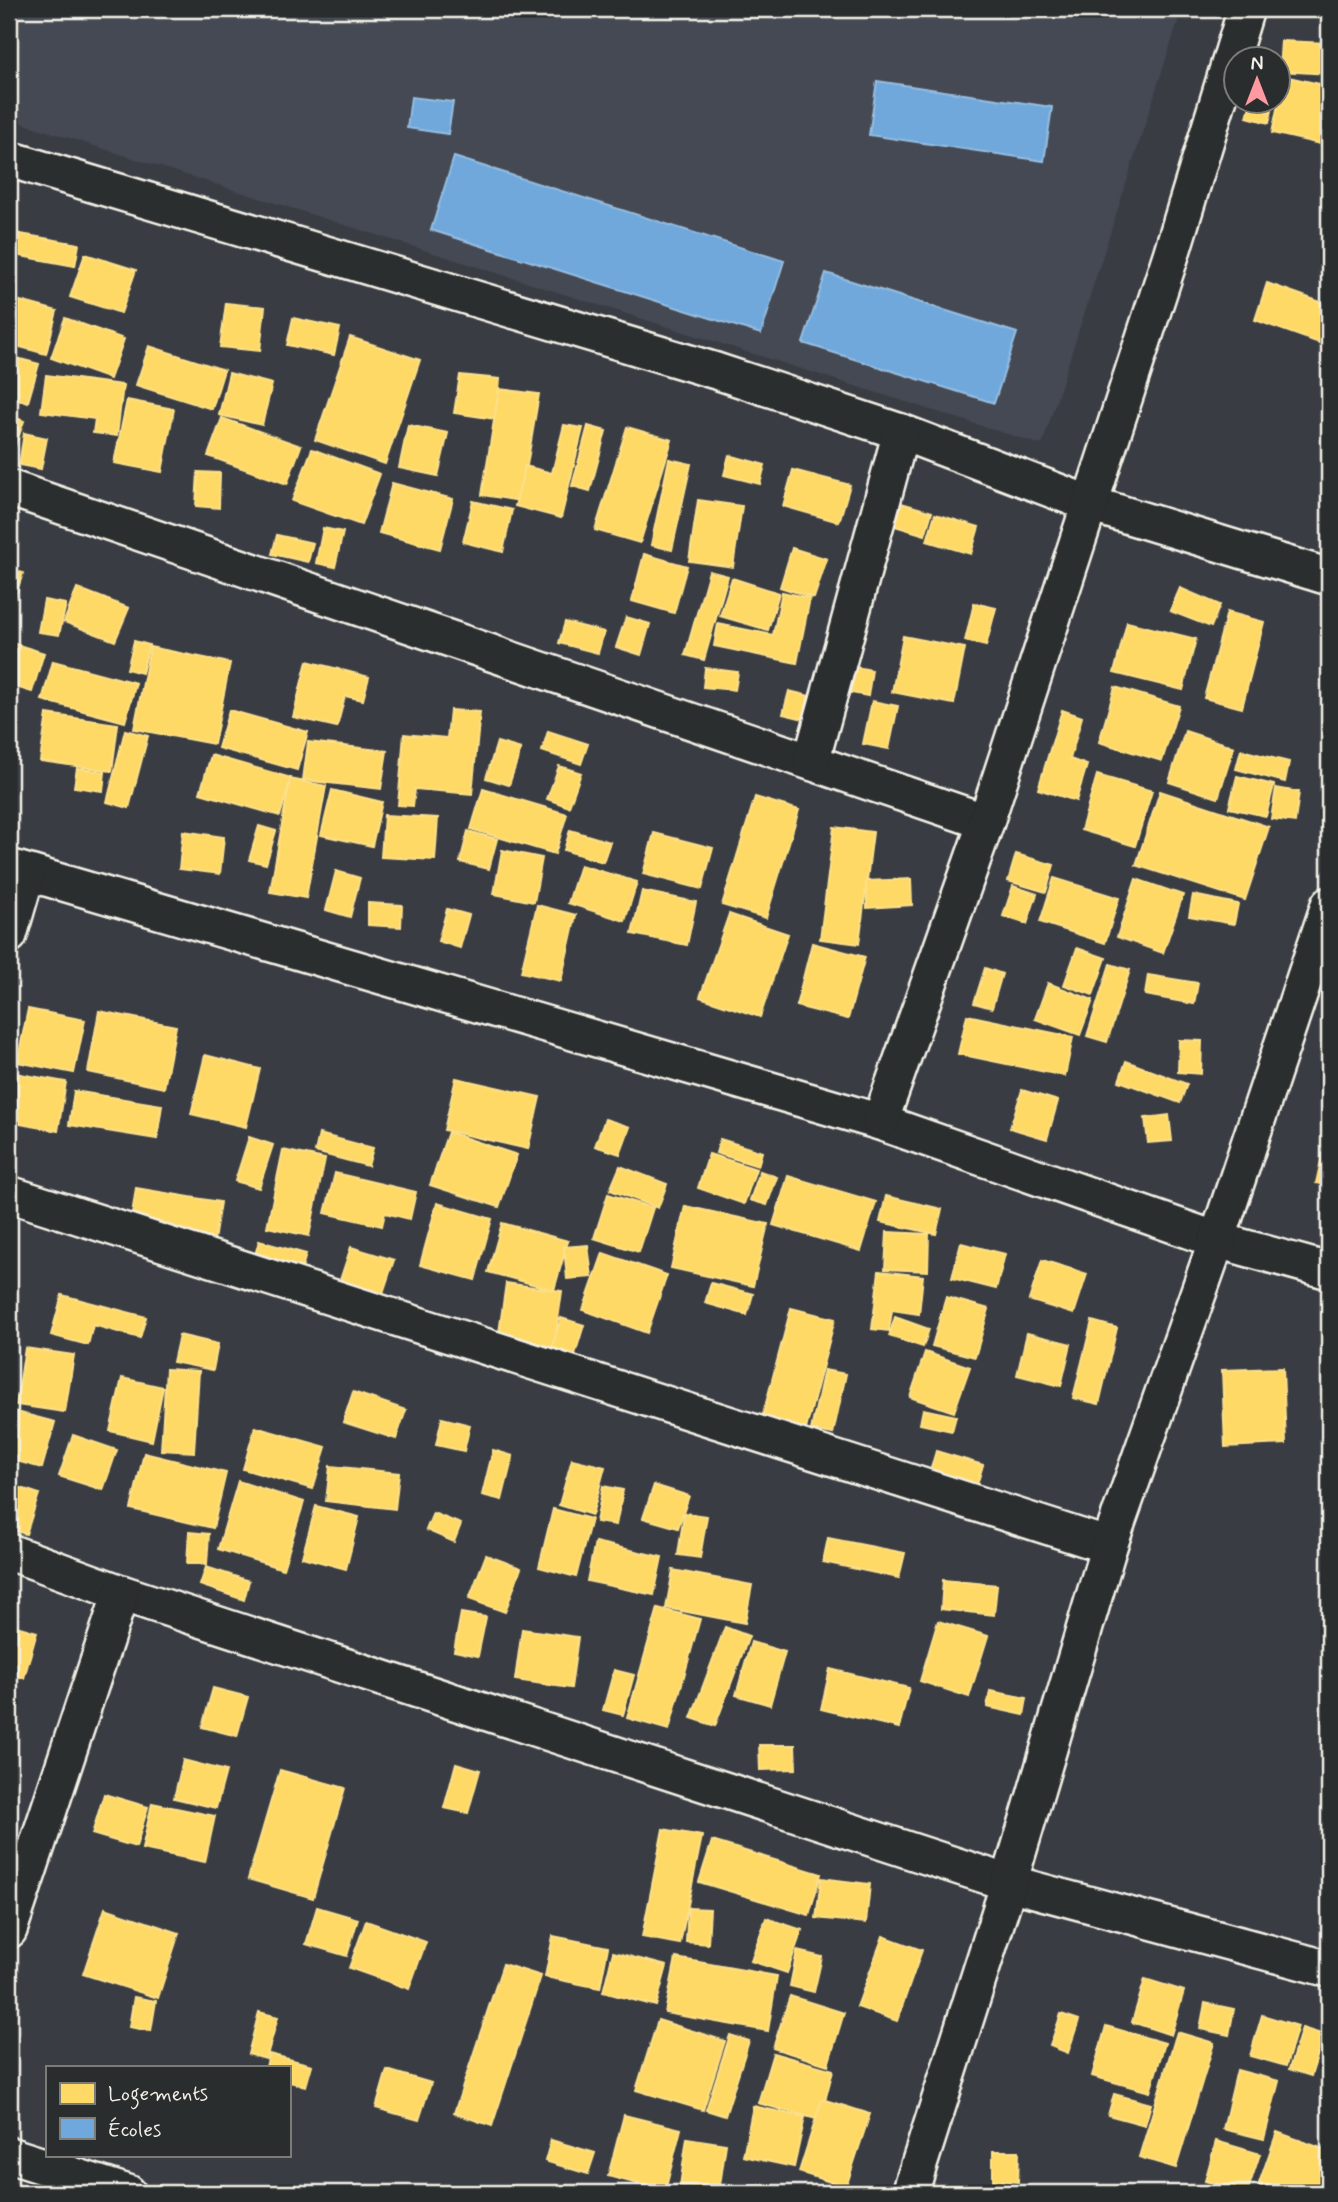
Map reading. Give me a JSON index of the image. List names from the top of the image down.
{
  "legend": ["Logements", "Écoles"],
  "north": "top"
}
